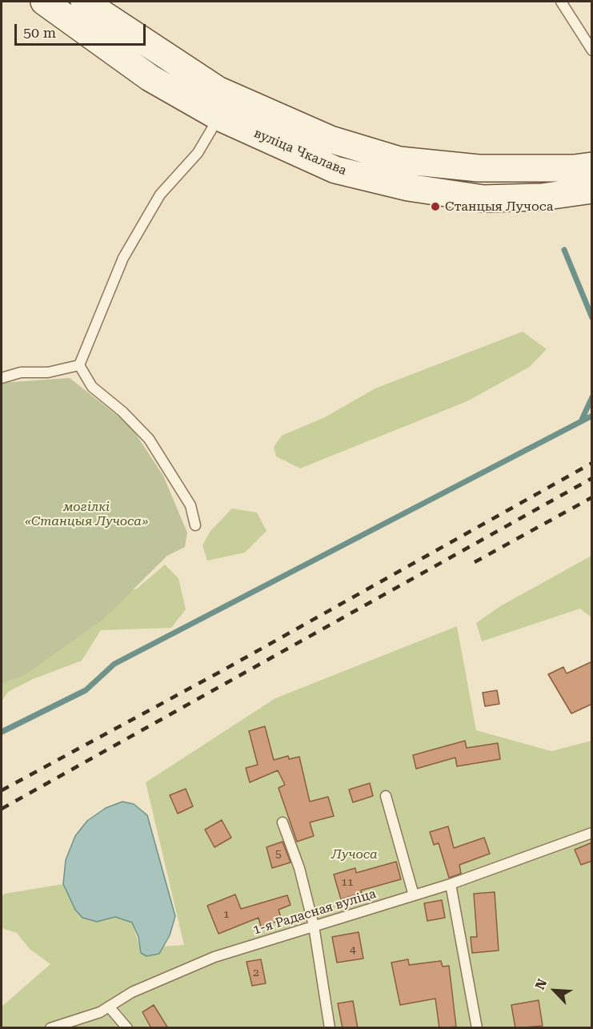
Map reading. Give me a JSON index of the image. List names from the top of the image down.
{
  "streets": {
    "main road": ["вуліца Чкалава"],
    "lane": ["1-я Радасная вуліца"]
  },
  "parks": ["могілкі «Станцыя Лучоса»", "Лучоса"],
  "places": ["Станцыя Лучоса"],
  "house_numbers": [
    "5",
    "11",
    "1",
    "4",
    "2"
  ],
  "scale_bar": "50 m",
  "north": "top left"
}
